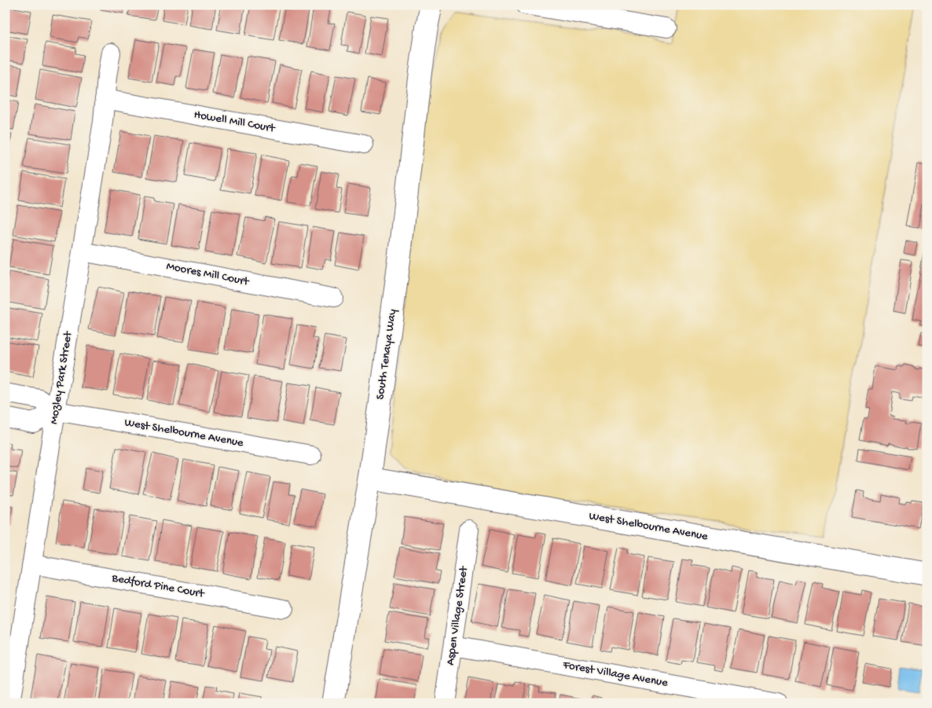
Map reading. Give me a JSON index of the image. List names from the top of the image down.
{
  "streets": {
    "street": [
      "Howell Mill Court",
      "Moores Mill Court",
      "South Tenaya Way",
      "Mozley Park Street",
      "West Shelbourne Avenue",
      "Bedford Pine Court",
      "Aspen Village Street",
      "Forest Village Avenue"
    ]
  },
  "crossings": [
    ["Howell Mill Court", "Mozley Park Street"],
    ["Moores Mill Court", "Mozley Park Street"],
    ["South Tenaya Way", "West Shelbourne Avenue"],
    ["Mozley Park Street", "West Shelbourne Avenue"],
    ["Mozley Park Street", "Bedford Pine Court"],
    ["Aspen Village Street", "Forest Village Avenue"]
  ]
}
